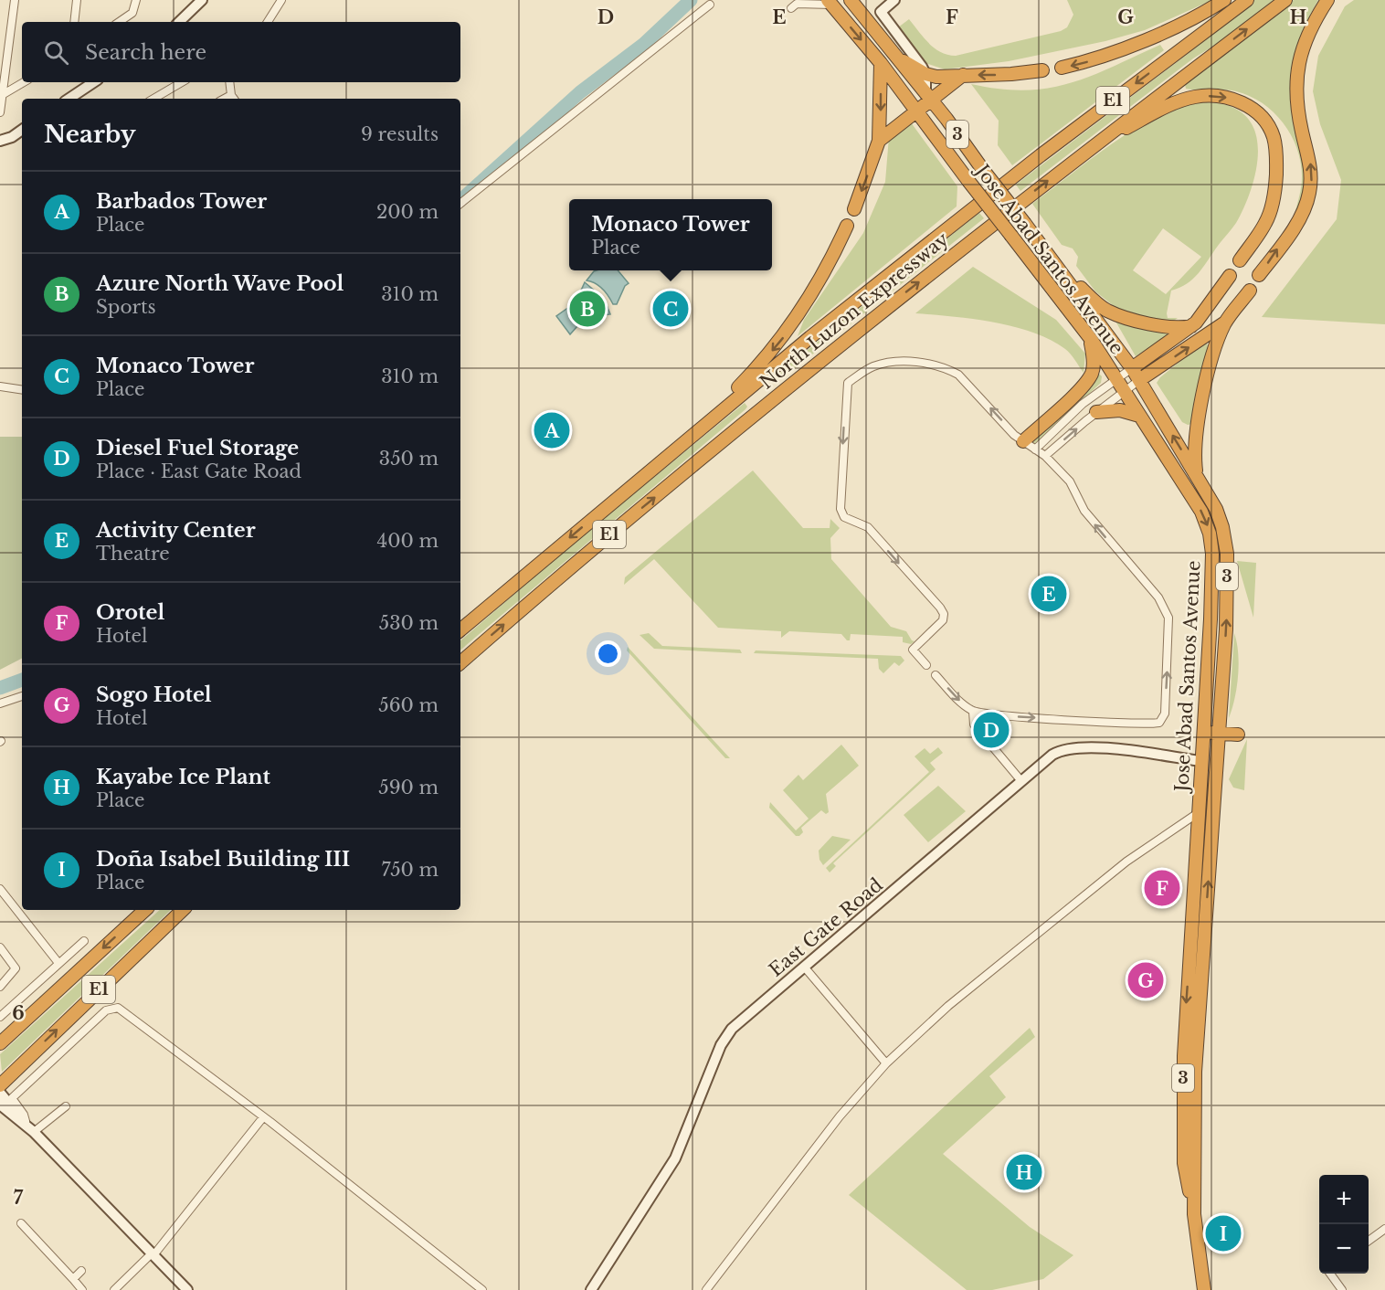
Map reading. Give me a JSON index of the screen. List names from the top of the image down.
{
  "streets": {
    "highway": [
      "E1",
      "3",
      "Jose Abad Santos Avenue",
      "North Luzon Expressway"
    ],
    "street": ["East Gate Road"]
  },
  "crossings": [
    ["Jose Abad Santos Avenue", "East Gate Road"]
  ],
  "page": {
    "search": "Search here",
    "heading": ["Nearby", "9 results"],
    "list": [
      {
        "mark": "A",
        "name": "Barbados Tower",
        "note": "Place",
        "value": "200 m"
      },
      {
        "mark": "B",
        "name": "Azure North Wave Pool",
        "note": "Sports",
        "value": "310 m"
      },
      {
        "mark": "C",
        "name": "Monaco Tower",
        "note": "Place",
        "value": "310 m"
      },
      {
        "mark": "D",
        "name": "Diesel Fuel Storage",
        "note": "Place · East Gate Road",
        "value": "350 m"
      },
      {
        "mark": "E",
        "name": "Activity Center",
        "note": "Theatre",
        "value": "400 m"
      },
      {
        "mark": "F",
        "name": "Orotel",
        "note": "Hotel",
        "value": "530 m"
      },
      {
        "mark": "G",
        "name": "Sogo Hotel",
        "note": "Hotel",
        "value": "560 m"
      },
      {
        "mark": "H",
        "name": "Kayabe Ice Plant",
        "note": "Place",
        "value": "590 m"
      },
      {
        "mark": "I",
        "name": "Doña Isabel Building III",
        "note": "Place",
        "value": "750 m"
      }
    ],
    "popup": ["Monaco Tower", "Place"],
    "pins": [
      "B",
      "C",
      "A",
      "E",
      "D",
      "F",
      "G",
      "H",
      "I"
    ],
    "map_buttons": ["+", "−"]
  },
  "grid": {
    "columns": [
      "D",
      "E",
      "F",
      "G",
      "H"
    ],
    "rows": ["6", "7"]
  }
}
